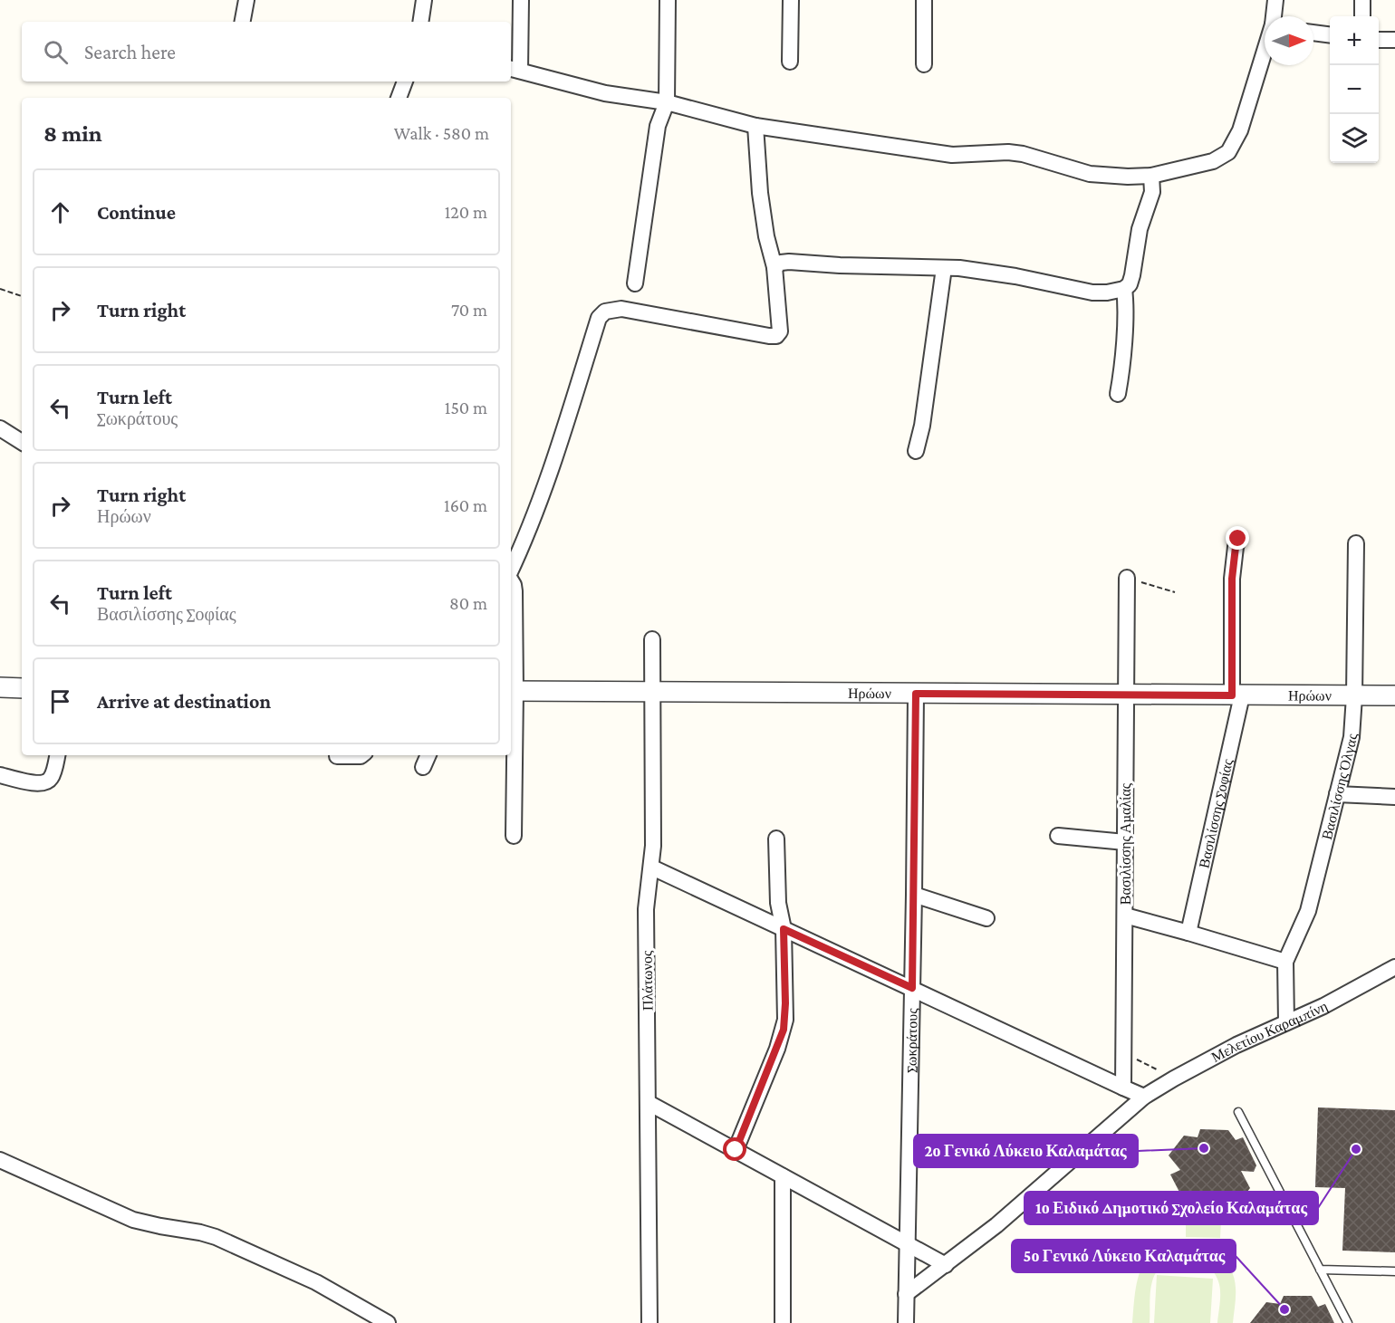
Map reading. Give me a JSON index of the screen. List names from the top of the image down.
{
  "streets": {
    "street": [
      "Ηρώων",
      "Βασιλίσσης Όλγας",
      "Βασιλίσσης Σοφίας",
      "Βασιλίσσης Αμαλίας",
      "Πλάτωνος",
      "Μελετίου Καραμπίνη",
      "Σωκράτους"
    ]
  },
  "crossings": [
    ["Ηρώων", "Βασιλίσσης Όλγας"],
    ["Ηρώων", "Βασιλίσσης Σοφίας"],
    ["Ηρώων", "Βασιλίσσης Αμαλίας"],
    ["Ηρώων", "Πλάτωνος"],
    ["Ηρώων", "Σωκράτους"],
    ["Βασιλίσσης Όλγας", "Μελετίου Καραμπίνη"],
    ["Μελετίου Καραμπίνη", "Σωκράτους"]
  ],
  "places": ["2ο Γενικό Λύκειο Καλαμάτας", "1ο Ειδικό Δημοτικό Σχολείο Καλαμάτας", "5ο Γενικό Λύκειο Καλαμάτας"],
  "north": "right",
  "page": {
    "map_buttons": ["+", "−"],
    "search": "Search here",
    "heading": ["8 min", "Walk · 580 m"],
    "list": [
      ["Continue", "120 m"],
      ["Turn right", "70 m"],
      ["Turn left", "Σωκράτους", "150 m"],
      ["Turn right", "Ηρώων", "160 m"],
      ["Turn left", "Βασιλίσσης Σοφίας", "80 m"],
      "Arrive at destination"
    ]
  }
}
